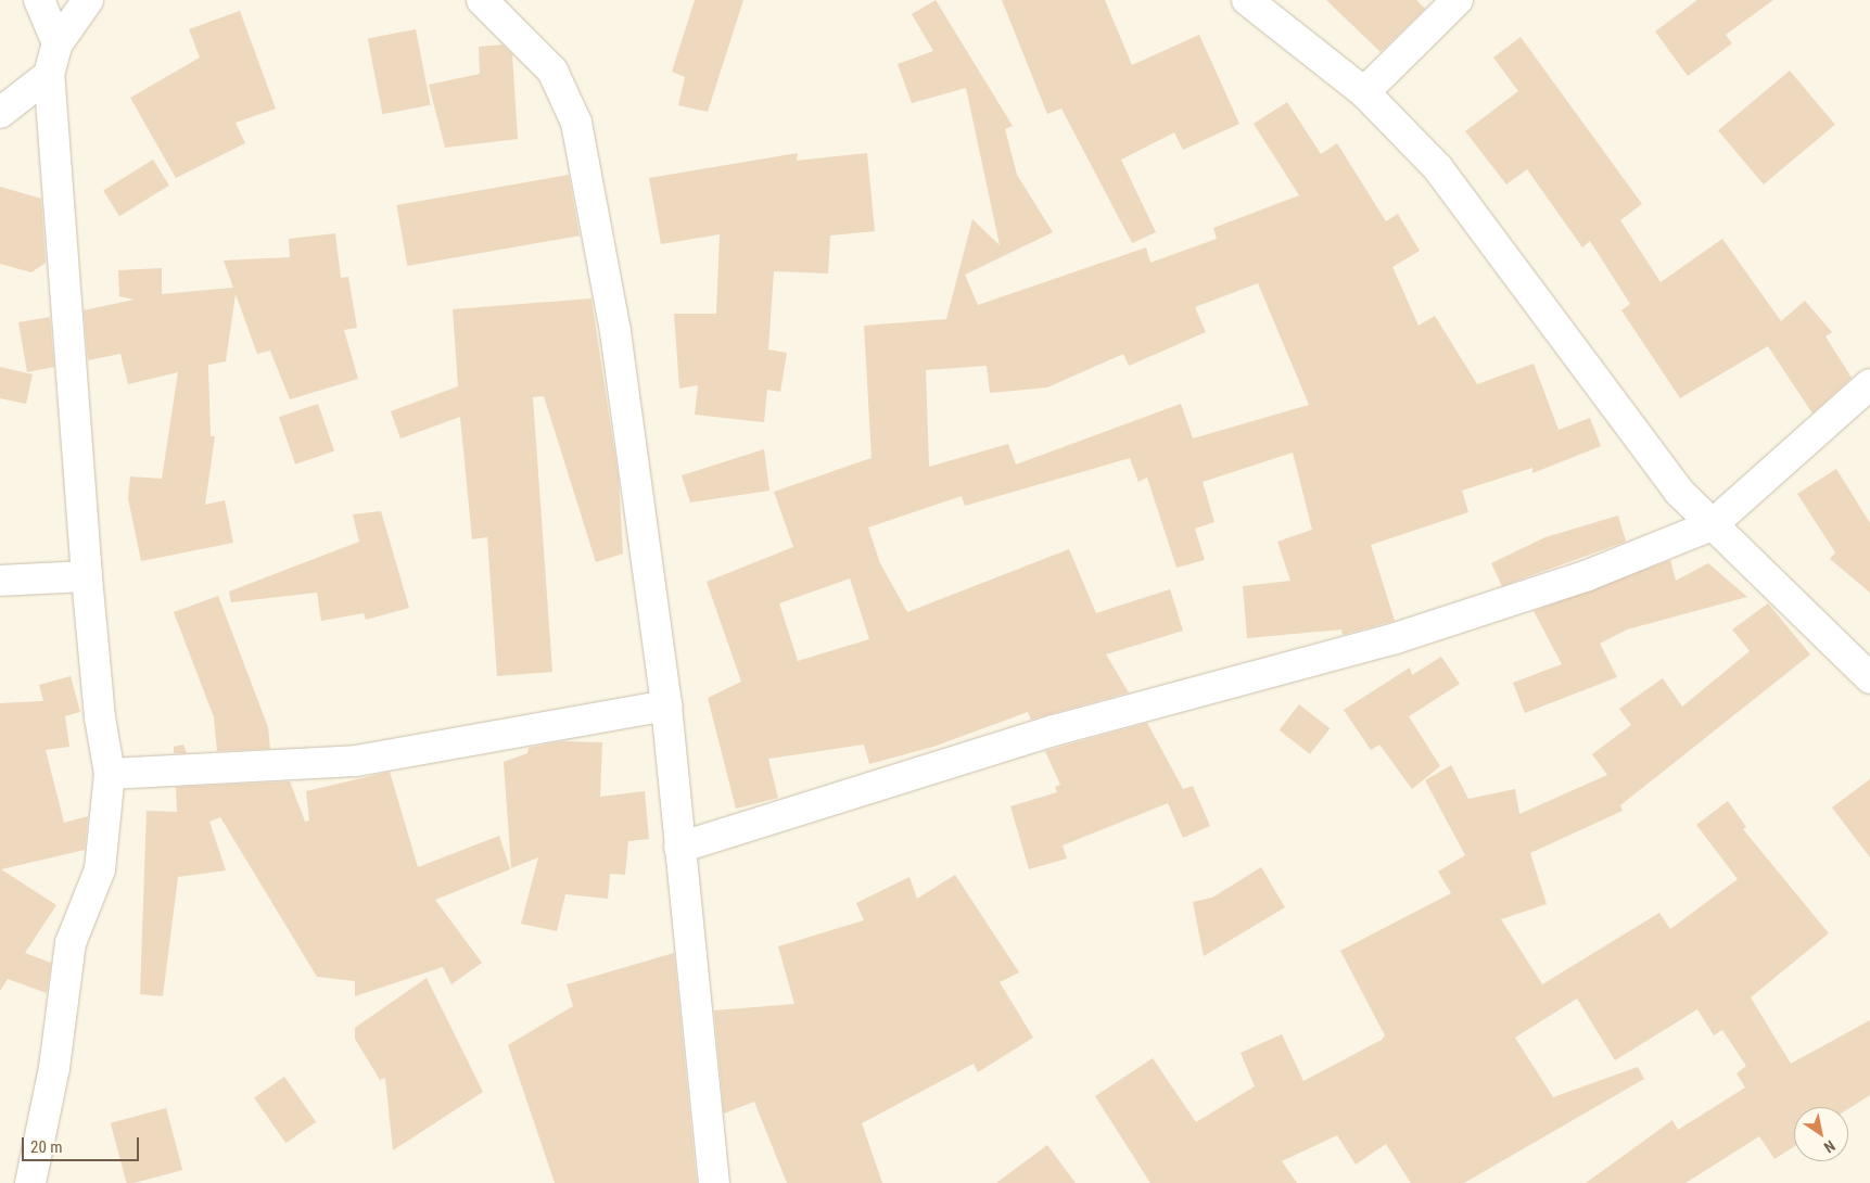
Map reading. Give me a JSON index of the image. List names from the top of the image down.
{
  "scale_bar": "20 m",
  "north": "bottom right"
}
